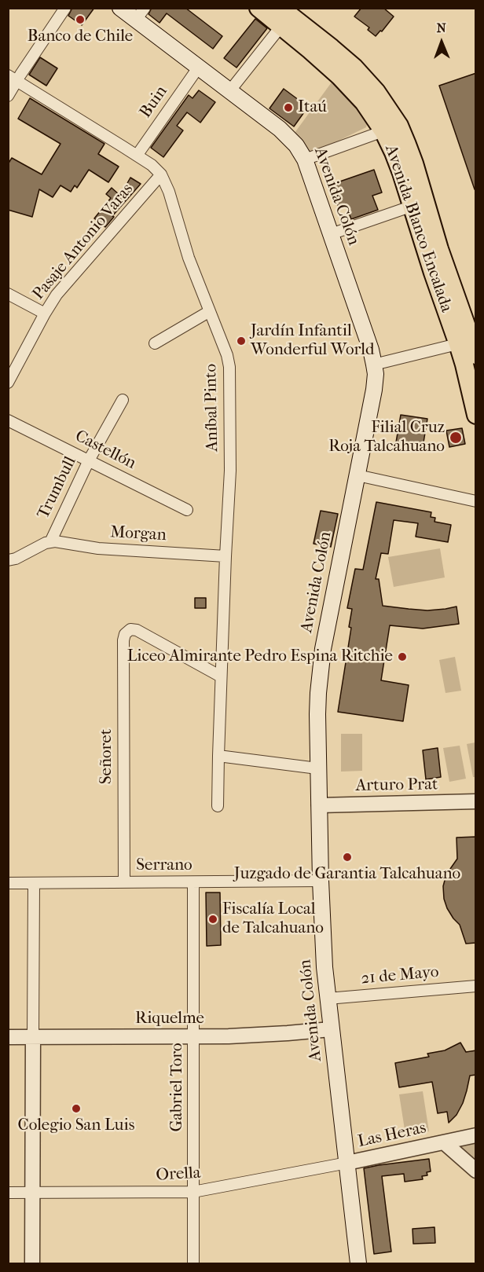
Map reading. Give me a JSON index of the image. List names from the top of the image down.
{
  "streets": {
    "main road": ["Avenida Colón", "Avenida Blanco Encalada"],
    "street": [
      "Buin",
      "Pasaje Antonio Varas",
      "Aníbal Pinto",
      "Castellón",
      "Trumbull",
      "Morgan",
      "Señoret",
      "Arturo Prat",
      "Serrano",
      "21 de Mayo",
      "Riquelme",
      "Gabriel Toro",
      "Las Heras",
      "Orella"
    ]
  },
  "crossings": [
    ["Buin", "Avenida Colón"],
    ["Avenida Colón", "Arturo Prat"],
    ["Avenida Colón", "Serrano"],
    ["Avenida Colón", "21 de Mayo"],
    ["Avenida Colón", "Riquelme"],
    ["Avenida Colón", "Las Heras"],
    ["Avenida Colón", "Orella"],
    ["Pasaje Antonio Varas", "Aníbal Pinto"],
    ["Aníbal Pinto", "Morgan"],
    ["Aníbal Pinto", "Señoret"],
    ["Castellón", "Trumbull"],
    ["Trumbull", "Morgan"],
    ["Señoret", "Serrano"],
    ["Serrano", "Gabriel Toro"],
    ["Riquelme", "Gabriel Toro"],
    ["Gabriel Toro", "Orella"],
    ["Las Heras", "Orella"]
  ],
  "places": [
    "Banco de Chile",
    "Itaú",
    "Jardín Infantil Wonderful World",
    "Filial Cruz Roja Talcahuano",
    "Liceo Almirante Pedro Espina Ritchie",
    "Juzgado de Garantia Talcahuano",
    "Fiscalía Local de Talcahuano",
    "Colegio San Luis"
  ],
  "north": "top"
}
